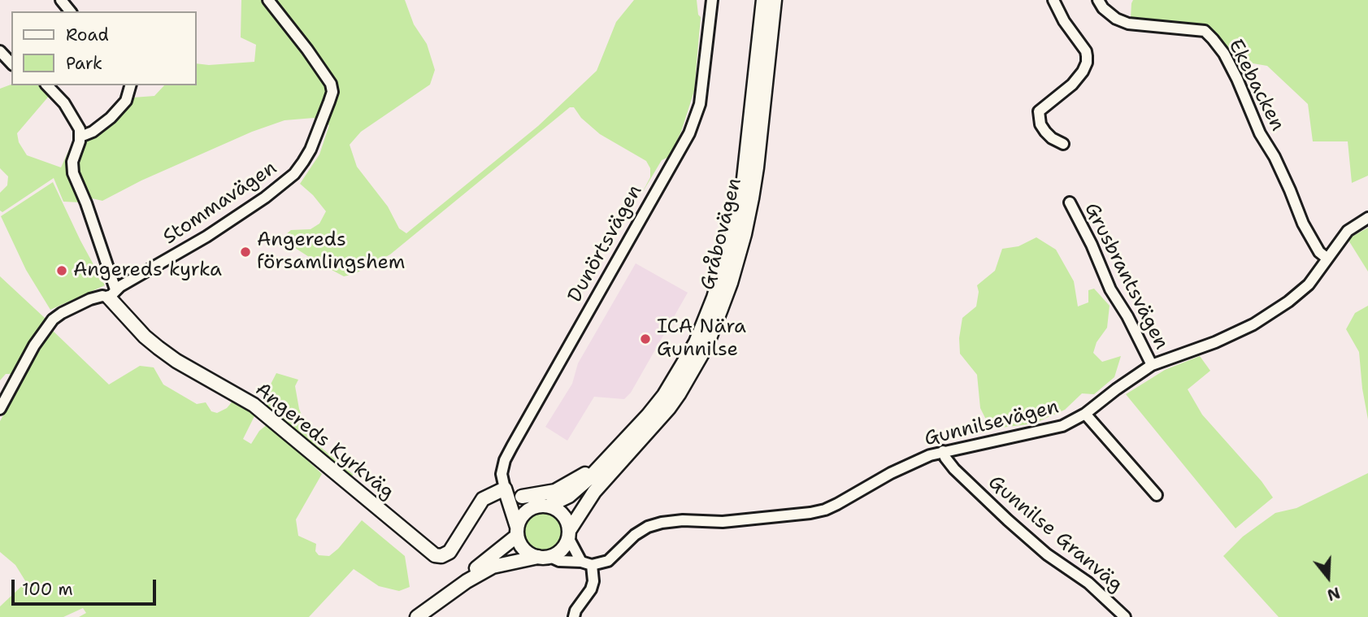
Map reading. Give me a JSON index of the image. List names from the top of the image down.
{
  "streets": {
    "main road": ["Gråbovägen", "Dunörtsvägen", "Angereds Kyrkväg"],
    "street": [
      "Ekebacken",
      "Stommavägen",
      "Grusbrantsvägen",
      "Gunnilsevägen",
      "Gunnilse Granväg"
    ]
  },
  "crossings": [
    ["Ekebacken", "Gunnilsevägen"],
    ["Stommavägen", "Angereds Kyrkväg"],
    ["Gråbovägen", "Dunörtsvägen"],
    ["Dunörtsvägen", "Angereds Kyrkväg"],
    ["Grusbrantsvägen", "Gunnilsevägen"],
    ["Gunnilsevägen", "Gunnilse Granväg"]
  ],
  "places": ["Angereds församlingshem", "Angereds kyrka", "ICA Nära Gunnilse"],
  "legend": ["Road", "Park"],
  "scale_bar": "100 m",
  "north": "bottom"
}
